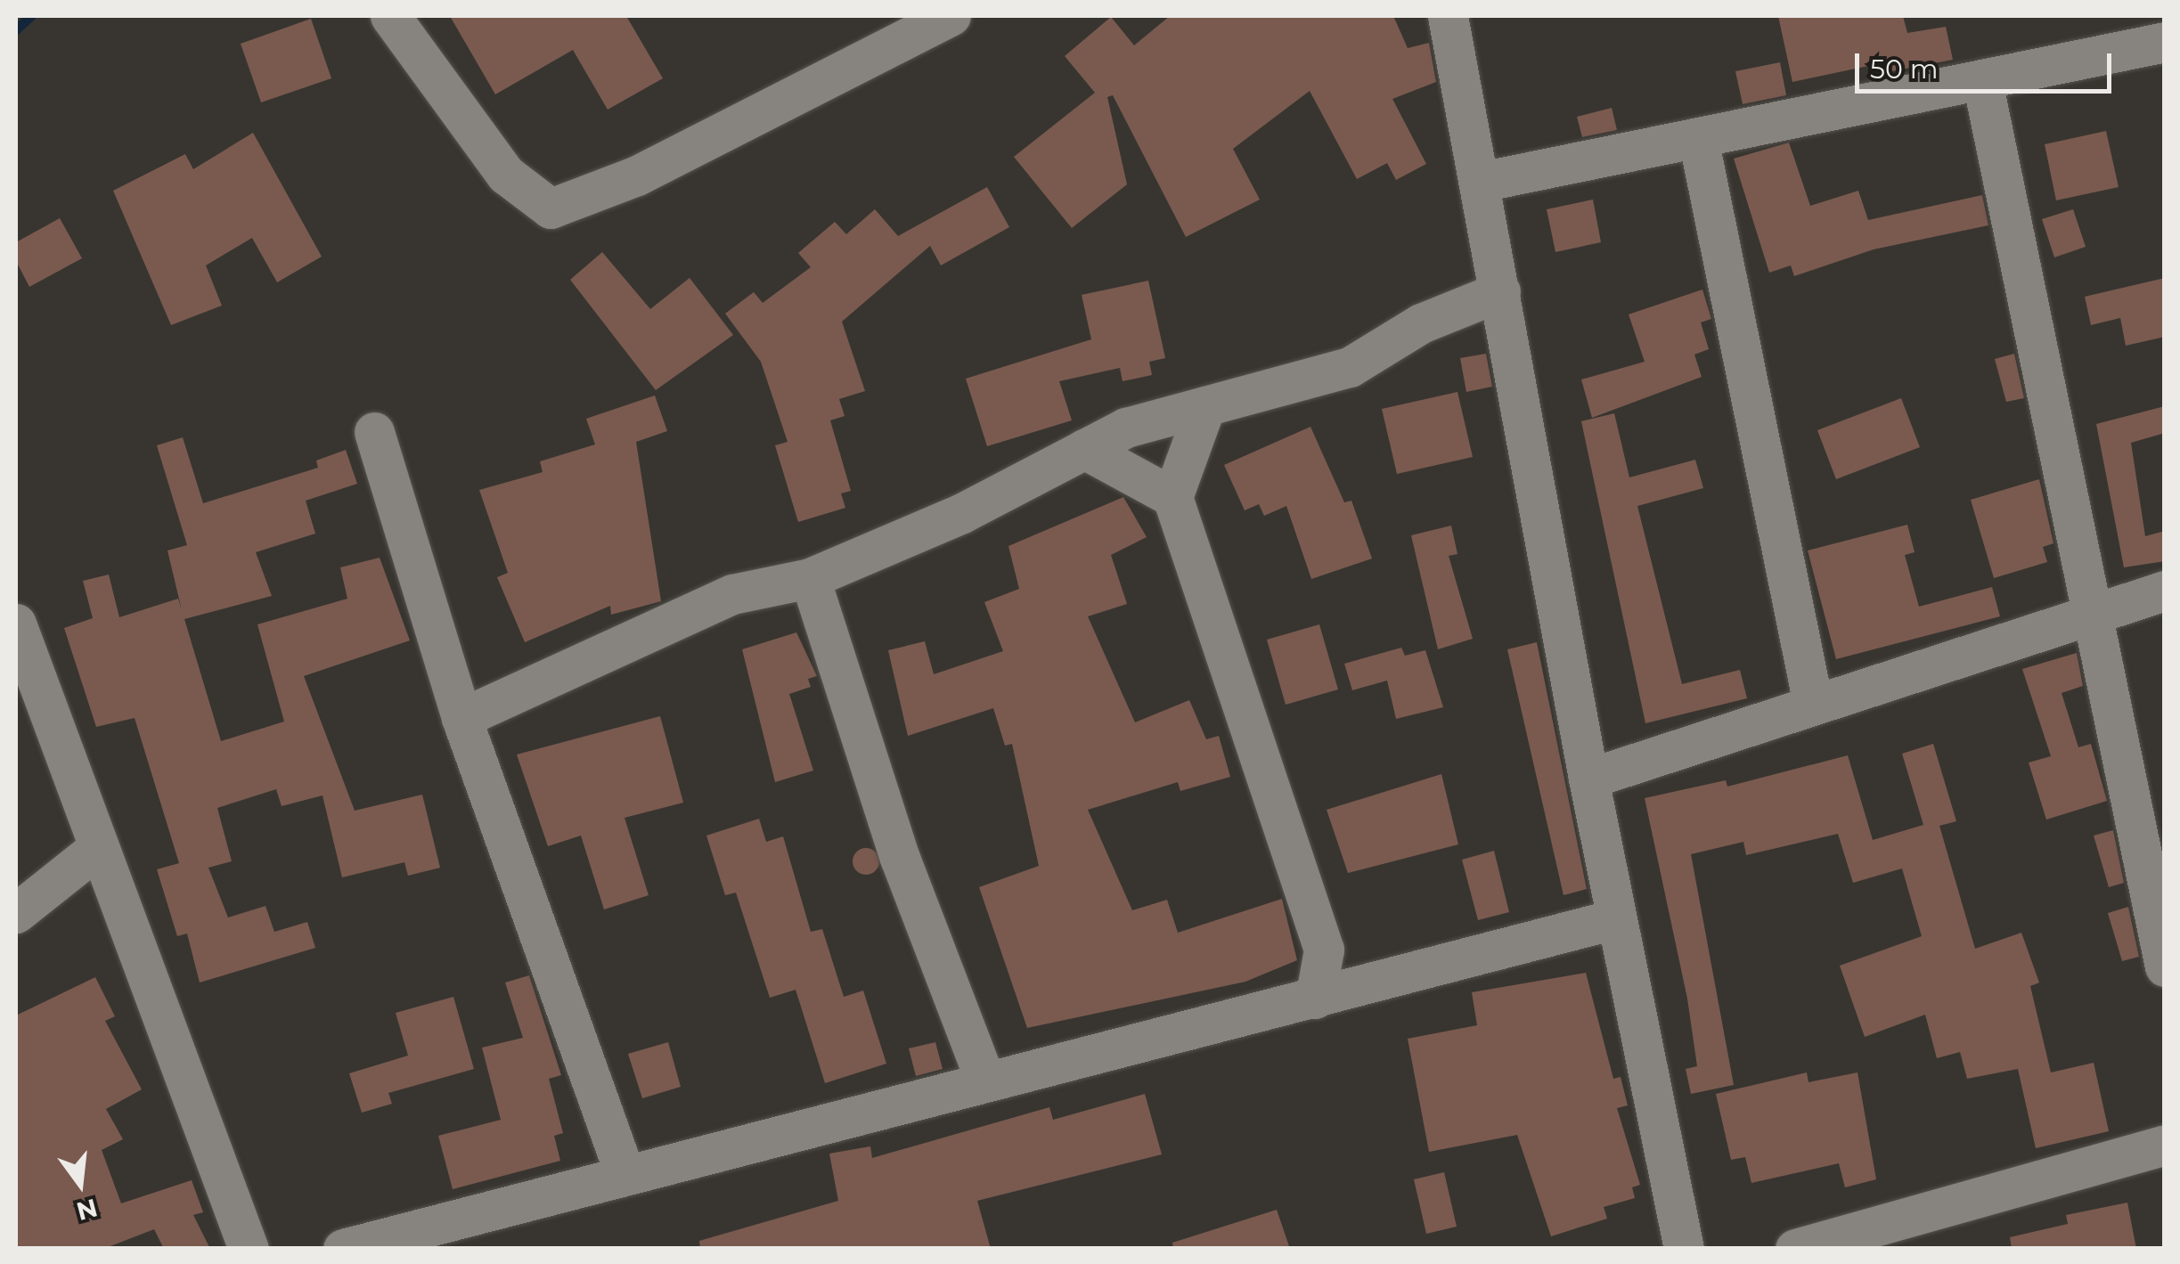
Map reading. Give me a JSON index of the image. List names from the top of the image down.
{
  "scale_bar": "50 m",
  "north": "bottom"
}
